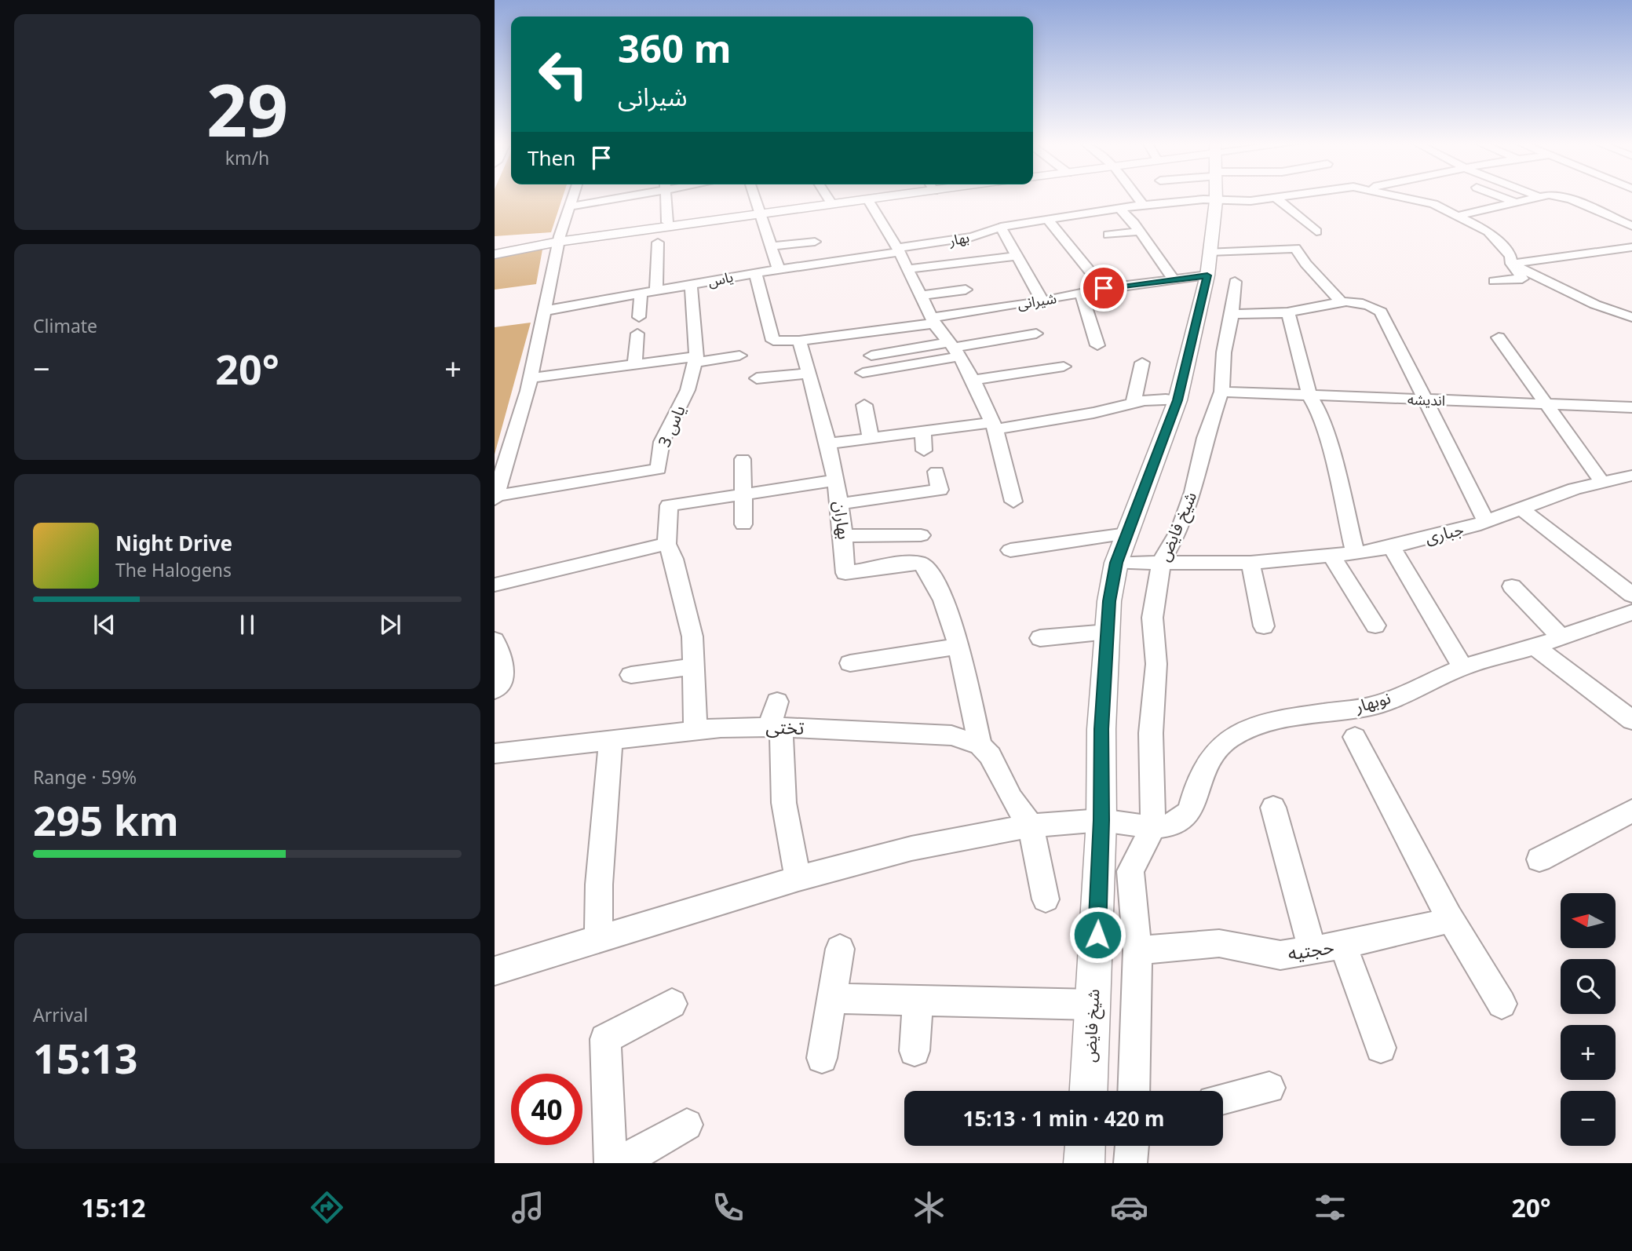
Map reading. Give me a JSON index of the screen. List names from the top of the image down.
{
  "streets": {
    "street": [
      "بهار",
      "یاس",
      "شیرانی",
      "اندیشه",
      "یاس 3",
      "بهاران",
      "شیخ فایض",
      "جباری",
      "نوبهار",
      "تختی",
      "حجتیه"
    ]
  },
  "crossings": [
    ["بهار", "یاس"],
    ["بهار", "شیخ فایض"],
    ["یاس", "یاس 3"],
    ["شیرانی", "شیخ فایض"],
    ["اندیشه", "شیخ فایض"],
    ["بهاران", "تختی"],
    ["شیخ فایض", "جباری"],
    ["شیخ فایض", "نوبهار"],
    ["شیخ فایض", "حجتیه"]
  ],
  "north": "left",
  "page": {
    "tile": [
      ["29", "km/h"],
      "Climate",
      ["Range · 59%", "295 km"],
      ["Arrival", "15:13"]
    ],
    "turn": ["360 m", "شیرانی"],
    "then": "Then",
    "heat": ["−", "20°", "+"],
    "song": ["Night Drive", "The Halogens"],
    "map_buttons": ["+", "−"],
    "limit": "40",
    "trip": "15:13 · 1 min · 420 m",
    "tabs": ["15:12", "20°"]
  }
}
